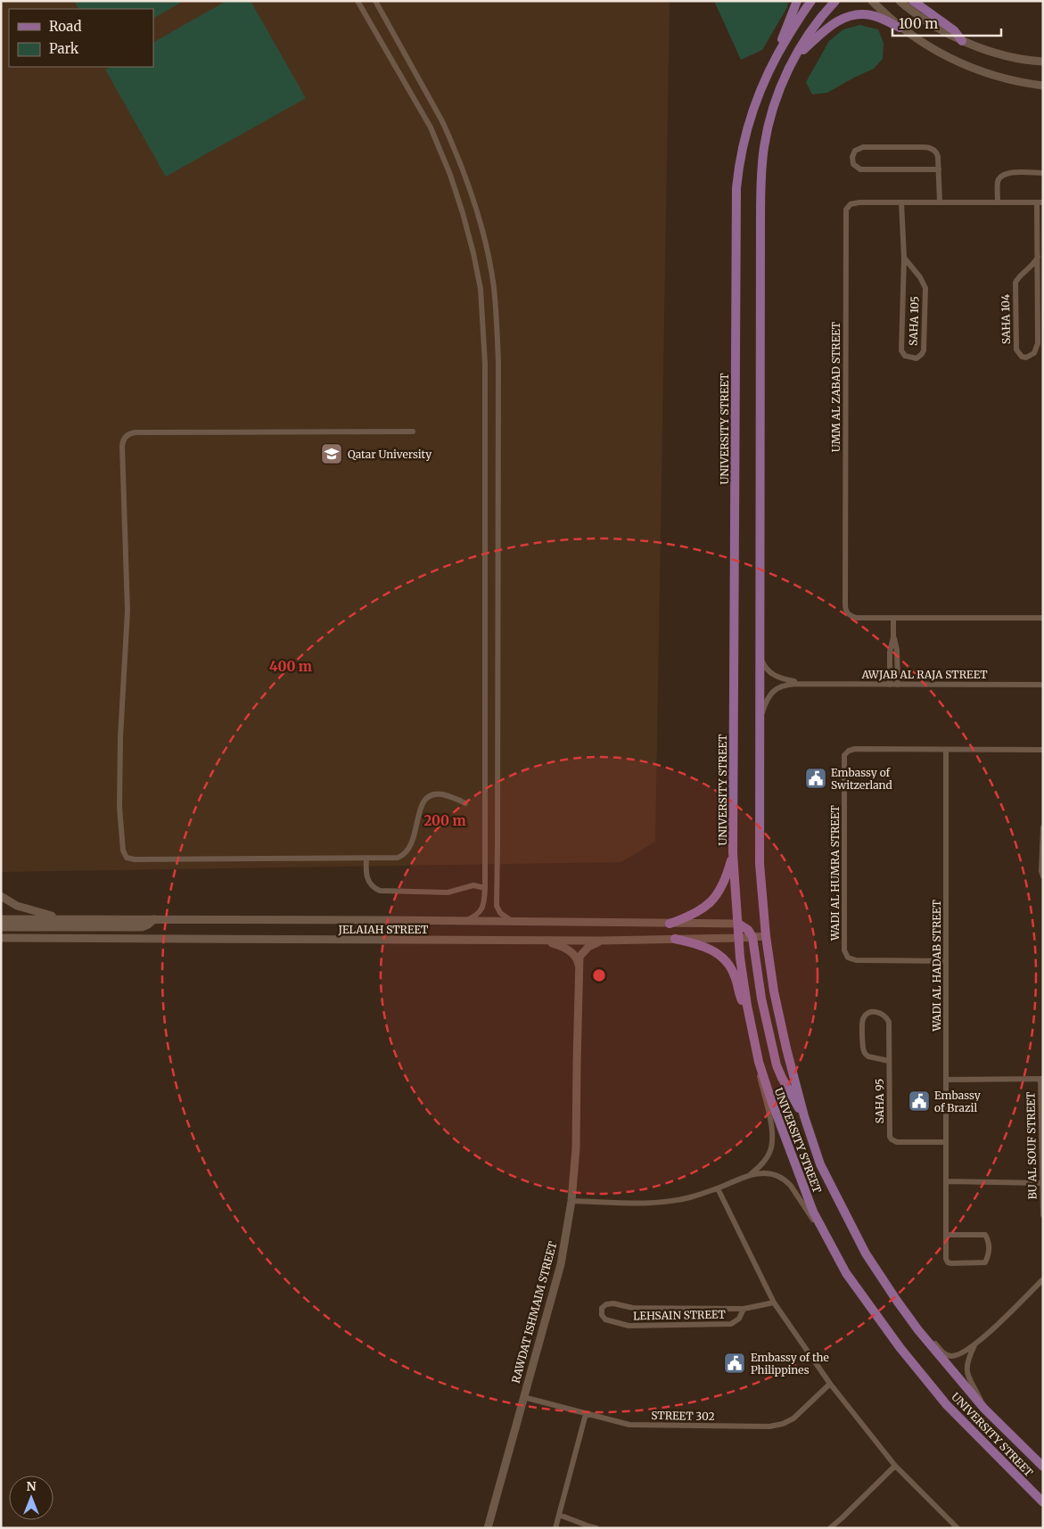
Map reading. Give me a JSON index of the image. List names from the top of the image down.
{
  "streets": {
    "main road": ["UNIVERSITY STREET", "JELAIAH STREET", "RAWDAT ISHMAIM STREET"],
    "street": [
      "SAHA 104",
      "SAHA 105",
      "UMM AL ZABAD STREET",
      "AWJAB AL RAJA STREET",
      "WADI AL HUMRA STREET",
      "WADI AL HADAB STREET",
      "SAHA 95",
      "BU AL SOUF STREET",
      "LEHSAIN STREET",
      "STREET 302"
    ]
  },
  "crossings": [
    ["SAHA 104", "UMM AL ZABAD STREET"],
    ["SAHA 105", "UMM AL ZABAD STREET"],
    ["UNIVERSITY STREET", "AWJAB AL RAJA STREET"],
    ["UNIVERSITY STREET", "JELAIAH STREET"],
    ["WADI AL HUMRA STREET", "WADI AL HADAB STREET"],
    ["WADI AL HADAB STREET", "SAHA 95"],
    ["RAWDAT ISHMAIM STREET", "STREET 302"]
  ],
  "places": {
    "school or university": ["Qatar University"],
    "public building": ["Embassy of Switzerland", "Embassy of Brazil", "Embassy of the Philippines"]
  },
  "legend": ["Road", "Park"],
  "scale_bar": "100 m",
  "north": "top",
  "rings": ["400 m", "200 m"]
}
